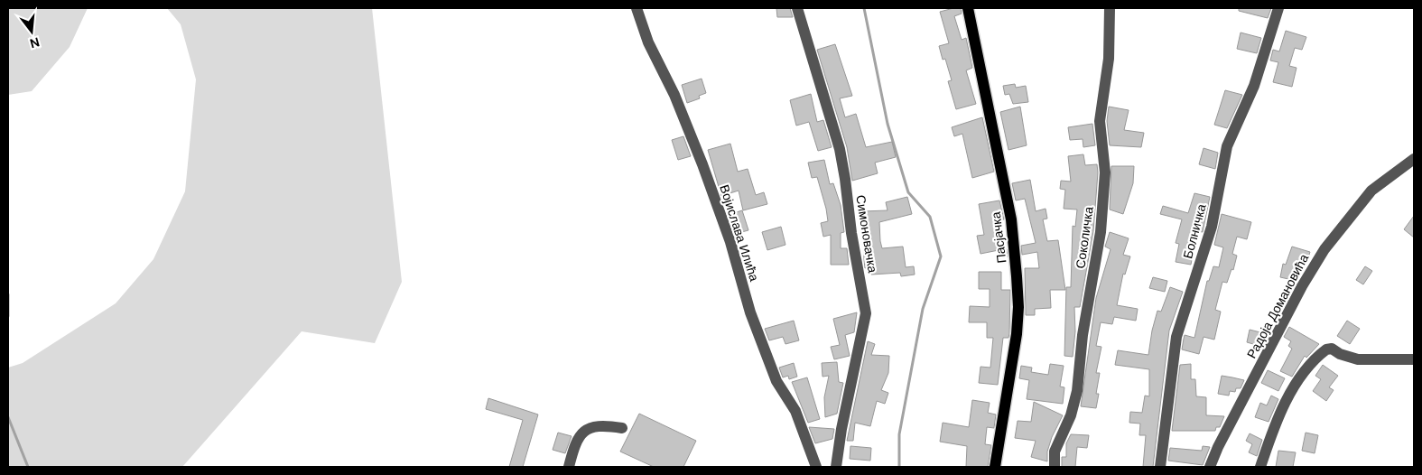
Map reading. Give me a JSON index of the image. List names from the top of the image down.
{
  "streets": {
    "main road": ["Пасјачка"],
    "street": [
      "Болничка",
      "Војислава Илића",
      "Симоновачка",
      "Соколичка",
      "Радоја Домановића"
    ]
  },
  "north": "bottom"
}
